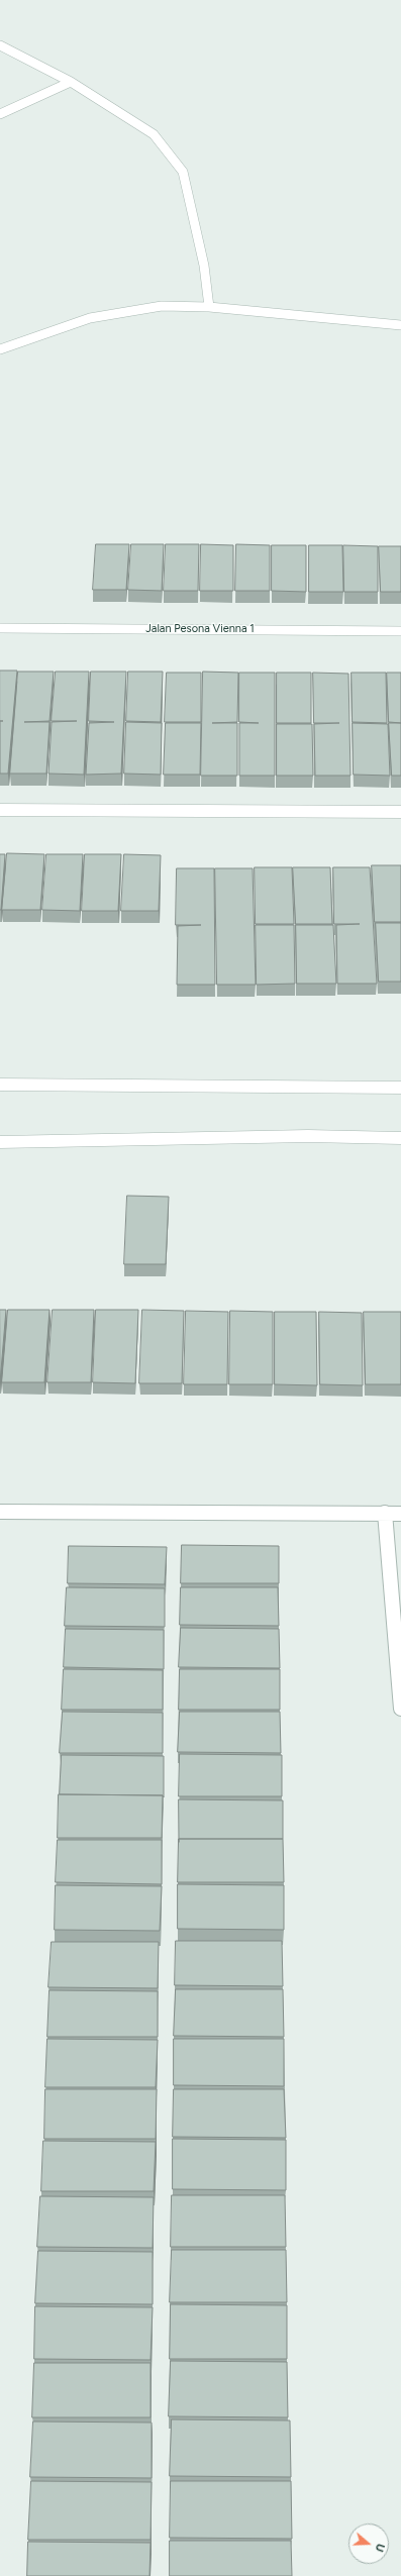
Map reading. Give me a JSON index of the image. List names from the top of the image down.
{
  "streets": {
    "street": ["Jalan Pesona Vienna 1"]
  },
  "north": "right"
}
